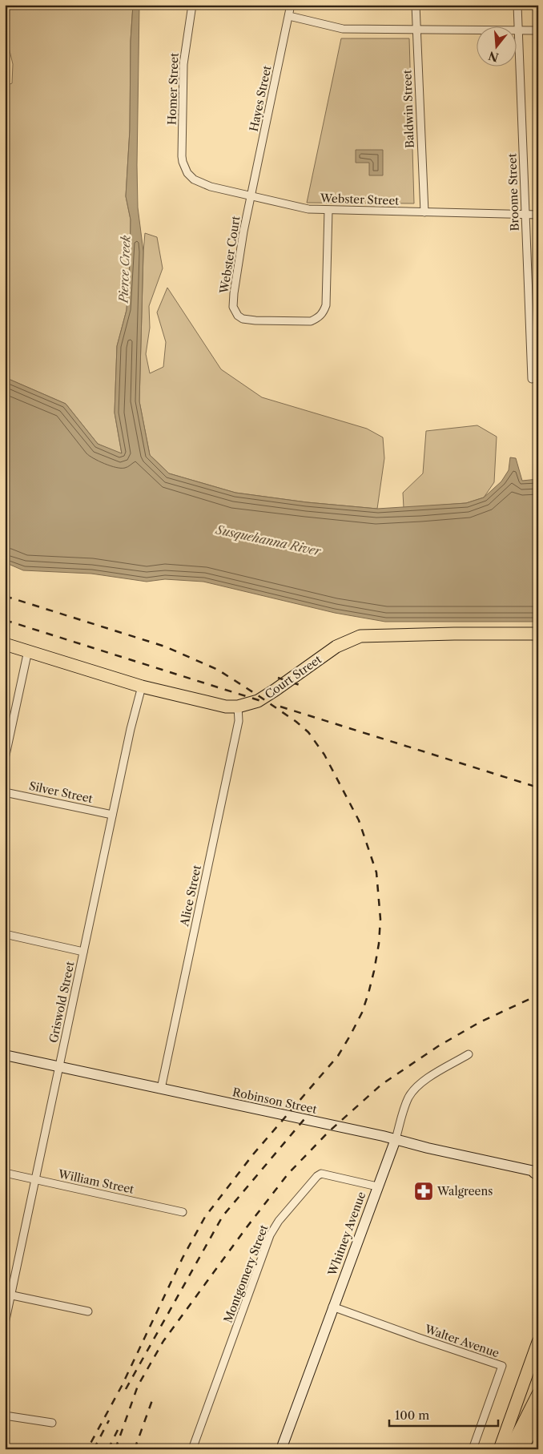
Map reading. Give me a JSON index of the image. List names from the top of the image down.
{
  "streets": {
    "main road": ["Court Street"],
    "street": [
      "Homer Street",
      "Hayes Street",
      "Baldwin Street",
      "Broome Street",
      "Webster Street",
      "Webster Court",
      "Silver Street",
      "Alice Street",
      "Griswold Street",
      "Robinson Street",
      "William Street",
      "Whitney Avenue",
      "Montgomery Street",
      "Walter Avenue"
    ]
  },
  "crossings": [
    ["Homer Street", "Webster Street"],
    ["Hayes Street", "Webster Street"],
    ["Hayes Street", "Webster Court"],
    ["Baldwin Street", "Webster Street"],
    ["Broome Street", "Webster Street"],
    ["Webster Street", "Webster Court"],
    ["Court Street", "Alice Street"],
    ["Court Street", "Griswold Street"],
    ["Silver Street", "Griswold Street"],
    ["Alice Street", "Robinson Street"],
    ["Griswold Street", "Robinson Street"],
    ["Griswold Street", "William Street"],
    ["Robinson Street", "Whitney Avenue"],
    ["Whitney Avenue", "Montgomery Street"],
    ["Whitney Avenue", "Walter Avenue"]
  ],
  "water": ["Pierce Creek", "Susquehanna River"],
  "places": {
    "pharmacy": ["Walgreens"]
  },
  "scale_bar": "100 m",
  "north": "bottom"
}
